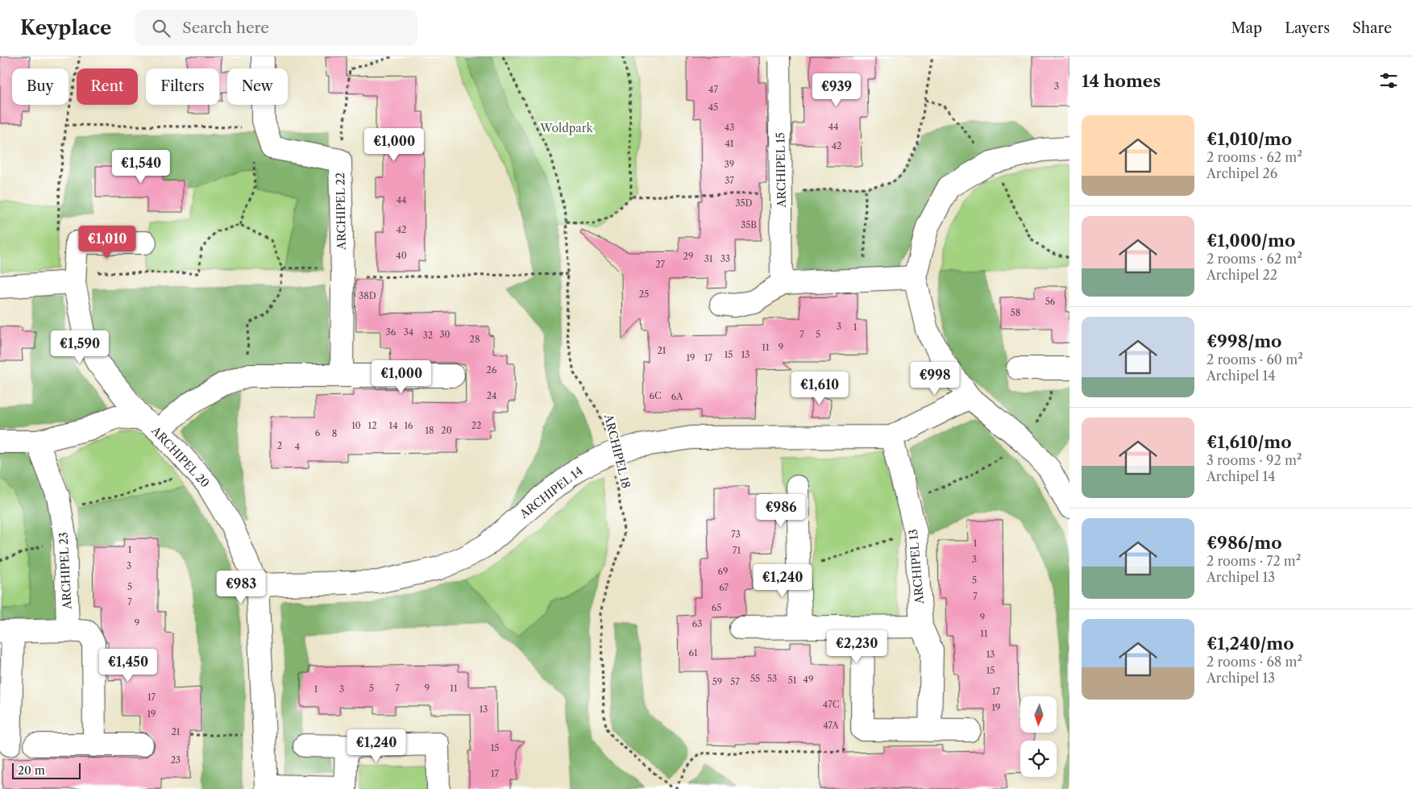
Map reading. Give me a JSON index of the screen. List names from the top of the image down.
{
  "streets": {
    "street": [
      "ARCHIPEL 15",
      "ARCHIPEL 22",
      "ARCHIPEL 20",
      "ARCHIPEL 14",
      "ARCHIPEL 13",
      "ARCHIPEL 23"
    ],
    "path": ["ARCHIPEL 18"]
  },
  "crossings": [
    ["ARCHIPEL 18", "ARCHIPEL 14"],
    ["ARCHIPEL 20", "ARCHIPEL 14"],
    ["ARCHIPEL 14", "ARCHIPEL 13"]
  ],
  "parks": ["Woldpark"],
  "house_numbers": [
    "3",
    "47",
    "45",
    "44",
    "43",
    "41",
    "42",
    "39",
    "37",
    "44",
    "35D",
    "35B",
    "42",
    "40",
    "29",
    "31",
    "33",
    "27",
    "25",
    "38D",
    "56",
    "58",
    "3",
    "1",
    "36",
    "34",
    "30",
    "7",
    "5",
    "32",
    "28",
    "11",
    "9",
    "21",
    "15",
    "13",
    "19",
    "17",
    "26",
    "24",
    "6C",
    "6A",
    "10",
    "12",
    "14",
    "16",
    "22",
    "18",
    "20",
    "6",
    "8",
    "2",
    "4",
    "73",
    "1",
    "1",
    "71",
    "3",
    "3",
    "69",
    "5",
    "5",
    "67",
    "7",
    "7",
    "65",
    "9",
    "9",
    "63",
    "11",
    "61",
    "13",
    "15",
    "55",
    "53",
    "49",
    "51",
    "59",
    "57",
    "5",
    "7",
    "9",
    "11",
    "1",
    "3",
    "17",
    "17",
    "47C",
    "19",
    "13",
    "19",
    "47A",
    "21",
    "15",
    "23",
    "17"
  ],
  "scale_bar": "20 m",
  "north": "bottom",
  "page": {
    "header": "Keyplace",
    "search": "Search here",
    "nav": ["Map", "Layers", "Share"],
    "heading": "14 homes",
    "chip": [
      "Buy",
      "Rent",
      "Filters",
      "New"
    ],
    "price": [
      "€939",
      "€1,000",
      "€1,540",
      "€1,010",
      "€1,590",
      "€1,000",
      "€998",
      "€1,610",
      "€986",
      "€1,240",
      "€983",
      "€2,230",
      "€1,450",
      "€1,240"
    ],
    "list": [
      {
        "name": "€1,010/mo",
        "note": "2 rooms · 62 m² · Archipel 26"
      },
      {
        "name": "€1,000/mo",
        "note": "2 rooms · 62 m² · Archipel 22"
      },
      {
        "name": "€998/mo",
        "note": "2 rooms · 60 m² · Archipel 14"
      },
      {
        "name": "€1,610/mo",
        "note": "3 rooms · 92 m² · Archipel 14"
      },
      {
        "name": "€986/mo",
        "note": "2 rooms · 72 m² · Archipel 13"
      },
      {
        "name": "€1,240/mo",
        "note": "2 rooms · 68 m² · Archipel 13"
      }
    ],
    "scale": "20 m"
  }
}
